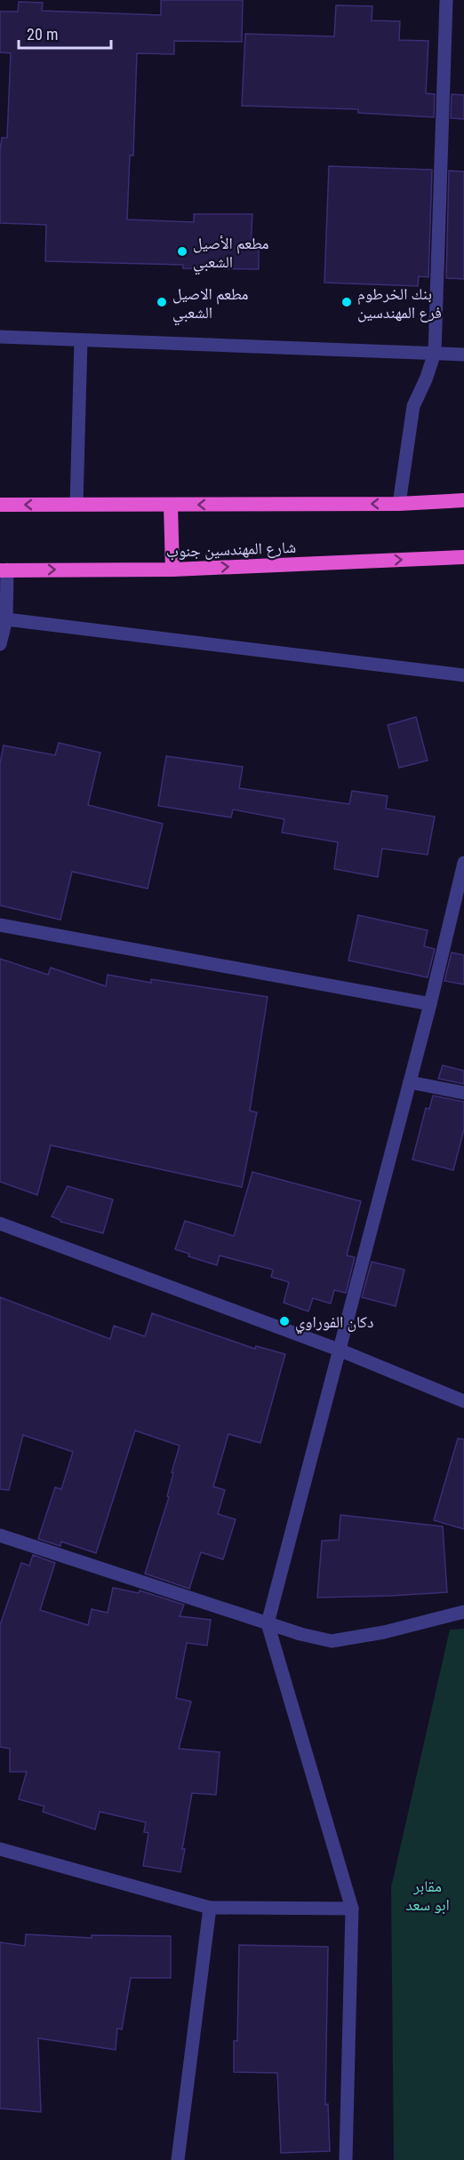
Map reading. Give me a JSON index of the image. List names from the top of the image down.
{
  "streets": {
    "highway": ["شارع المهندسين جنوب"]
  },
  "parks": ["مقابر ابو سعد"],
  "places": [
    "مطعم الأصيل الشعبي",
    "مطعم الاصيل الشعبي",
    "بنك الخرطوم فرع المهندسين",
    "دكان الفوراوي"
  ],
  "scale_bar": "20 m"
}
